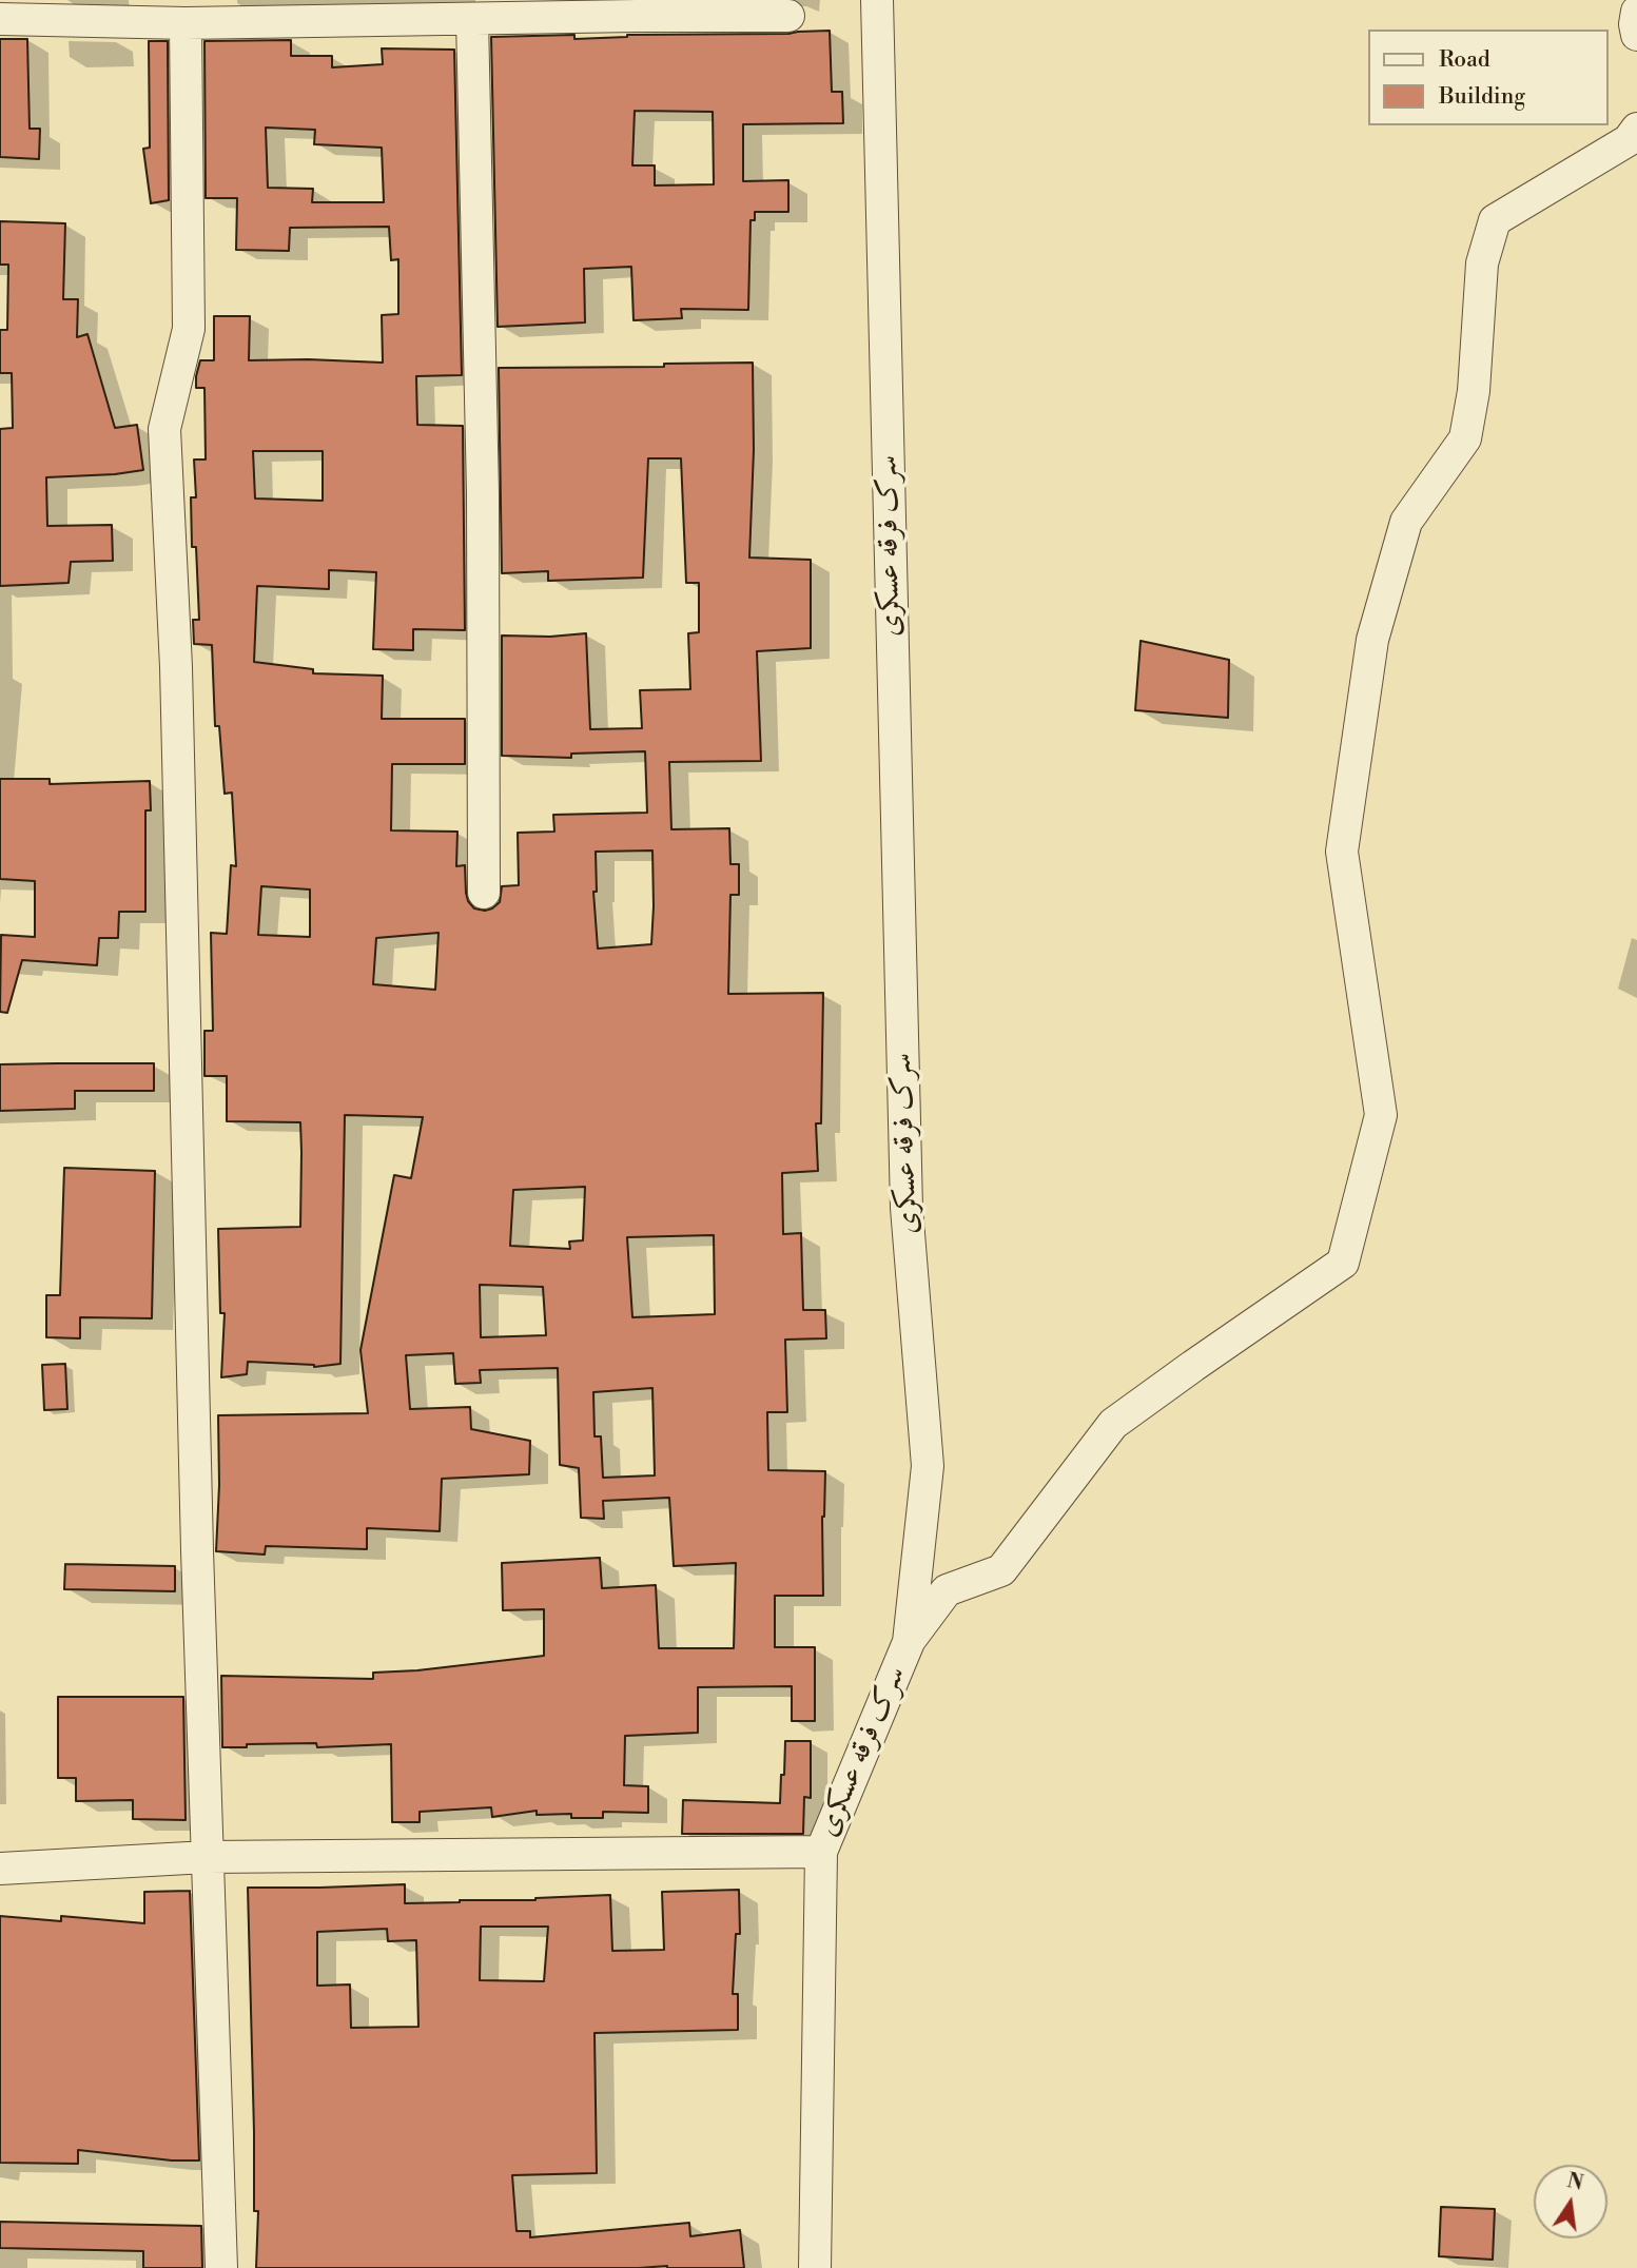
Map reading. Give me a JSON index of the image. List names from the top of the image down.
{
  "streets": {
    "street": ["سرک فرقه عسکری"]
  },
  "legend": ["Road", "Building"],
  "north": "top"
}
